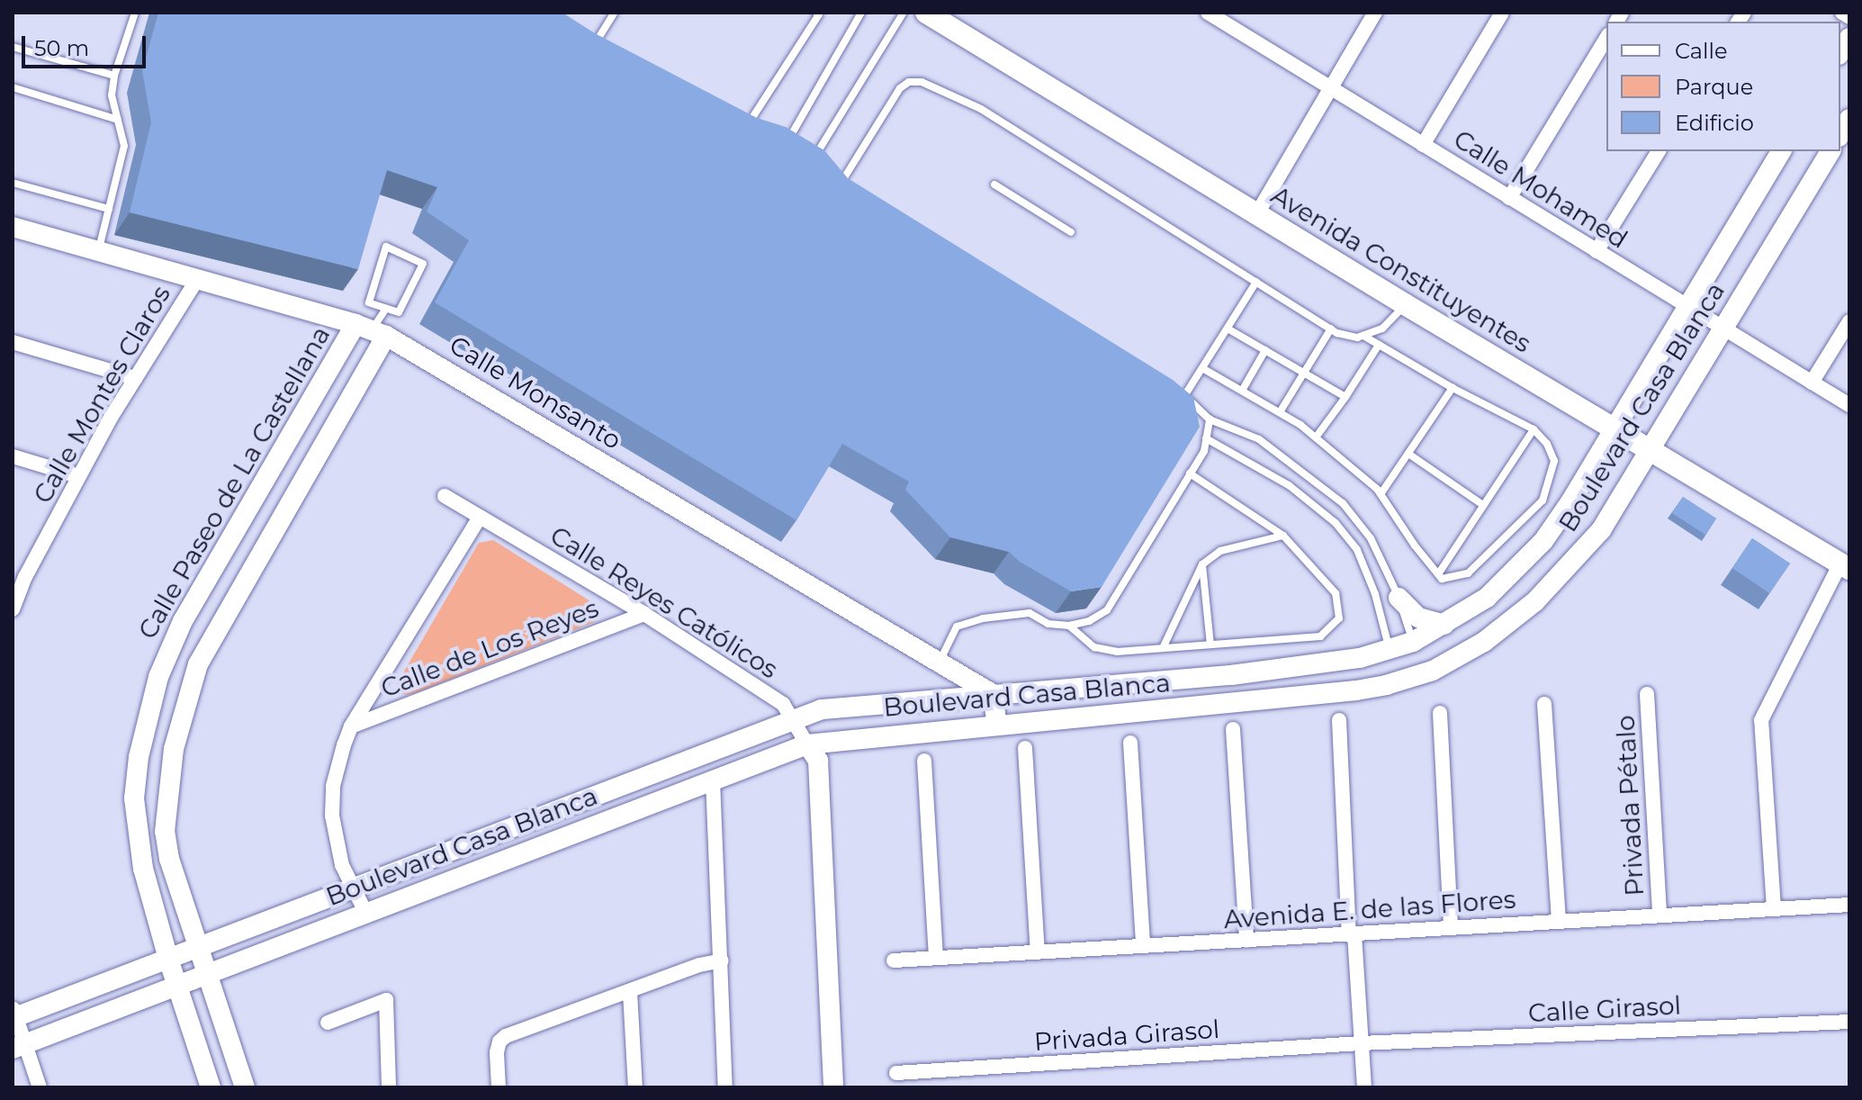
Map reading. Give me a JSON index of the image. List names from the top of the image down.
{
  "streets": {
    "main road": ["Avenida Constituyentes"],
    "street": [
      "Calle Mohamed",
      "Calle Monsanto",
      "Calle Montes Claros",
      "Boulevard Casa Blanca",
      "Calle Paseo de La Castellana",
      "Calle Reyes Católicos",
      "Calle de Los Reyes",
      "Privada Pétalo",
      "Avenida E. de las Flores",
      "Calle Girasol",
      "Privada Girasol"
    ]
  },
  "crossings": [
    ["Calle Mohamed", "Boulevard Casa Blanca"],
    ["Avenida Constituyentes", "Boulevard Casa Blanca"],
    ["Calle Monsanto", "Calle Montes Claros"],
    ["Calle Monsanto", "Boulevard Casa Blanca"],
    ["Calle Monsanto", "Calle Paseo de La Castellana"],
    ["Boulevard Casa Blanca", "Calle Paseo de La Castellana"],
    ["Boulevard Casa Blanca", "Calle Reyes Católicos"],
    ["Calle Reyes Católicos", "Calle de Los Reyes"],
    ["Privada Pétalo", "Avenida E. de las Flores"],
    ["Calle Girasol", "Privada Girasol"]
  ],
  "legend": ["Calle", "Parque", "Edificio"],
  "scale_bar": "50 m"
}
